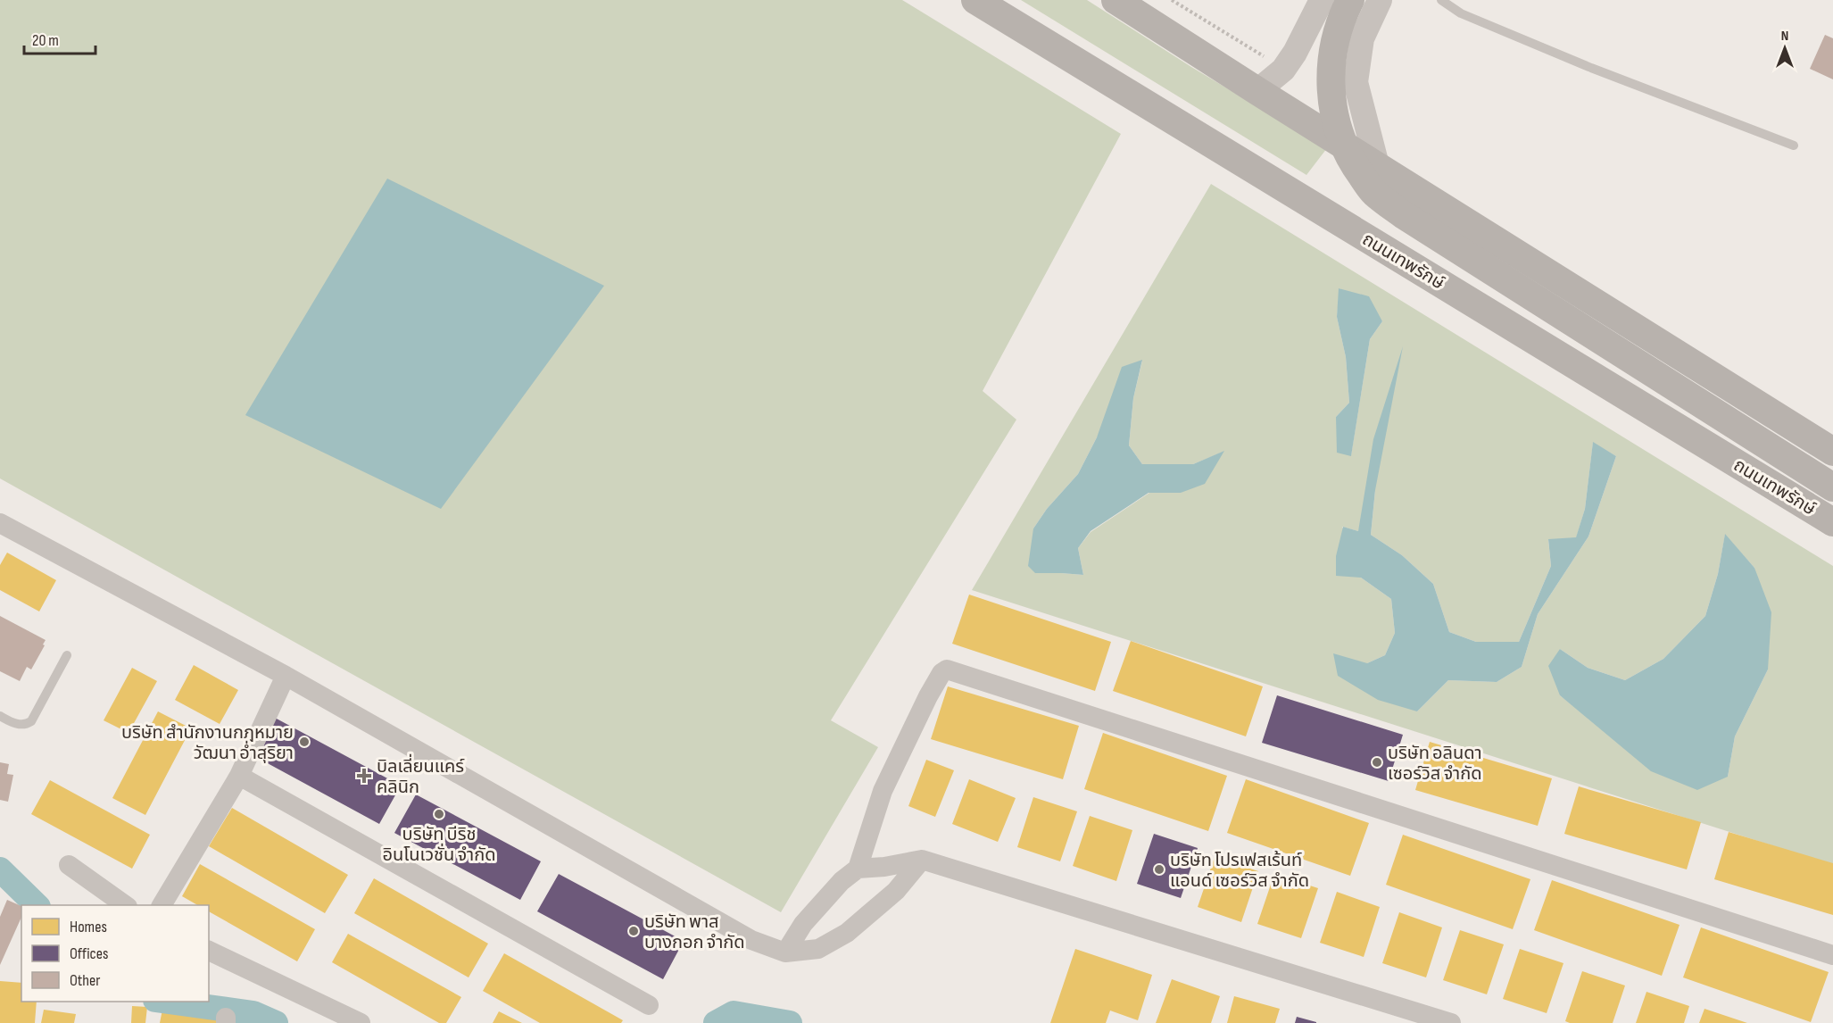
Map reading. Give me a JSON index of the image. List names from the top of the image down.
{
  "streets": {
    "main road": ["ถนนเทพรักษ์"]
  },
  "places": {
    "other": [
      "บริษัท สำนักงานกฎหมาย วัฒนา อ่ำสุริยา",
      "บริษัท อลินดา เซอร์วิส จำกัด",
      "บริษัท บีริช อินโนเวชั่น จำกัด",
      "บริษัท โปรเฟสเร้นท์ แอนด์ เซอร์วิส จำกัด",
      "บริษัท พาส บางกอก จำกัด"
    ],
    "health": ["บิลเลี่ยนแคร์ คลินิก"]
  },
  "legend": ["Homes", "Offices", "Other"],
  "scale_bar": "20 m",
  "north": "top"
}
